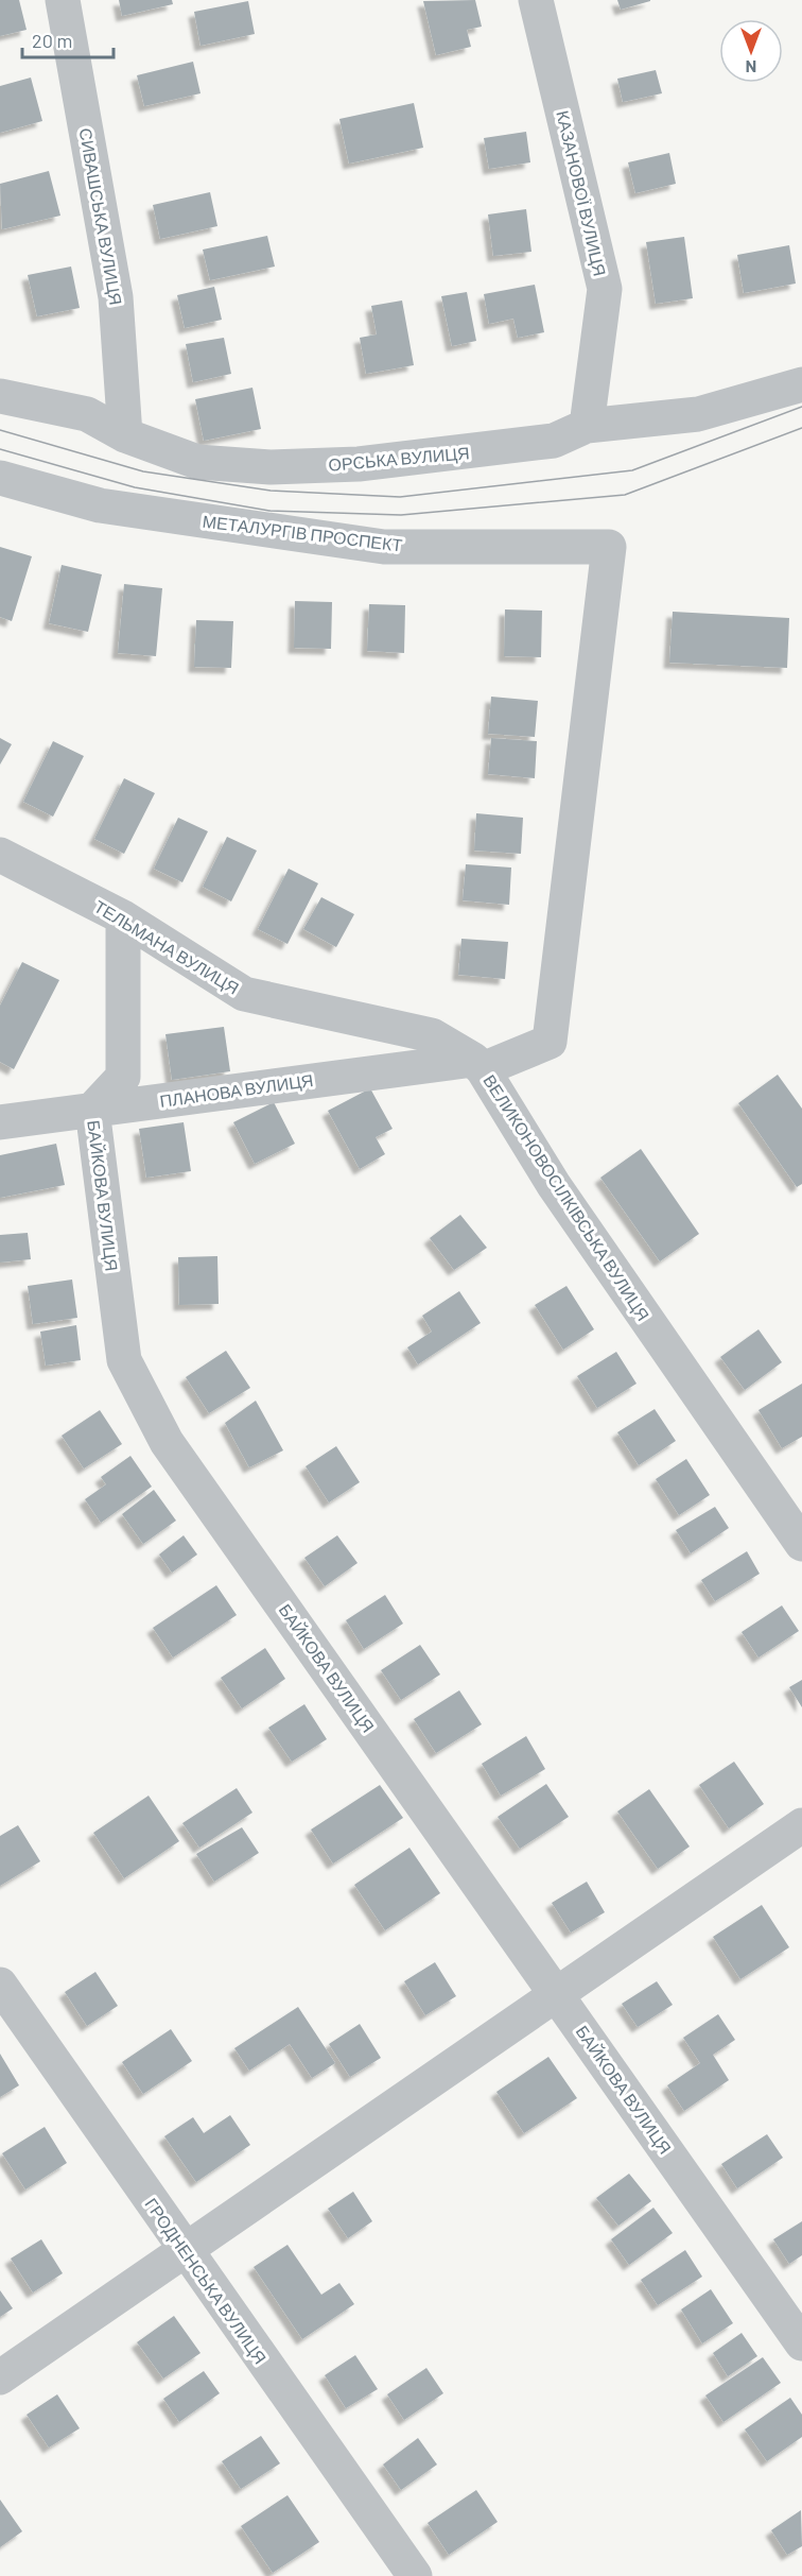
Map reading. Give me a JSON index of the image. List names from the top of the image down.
{
  "streets": {
    "street": [
      "КАЗАНОВОЇ ВУЛИЦЯ",
      "СИВАШСЬКА ВУЛИЦЯ",
      "ОРСЬКА ВУЛИЦЯ",
      "МЕТАЛУРГІВ ПРОСПЕКТ",
      "ТЕЛЬМАНА ВУЛИЦЯ",
      "ПЛАНОВА ВУЛИЦЯ",
      "БАЙКОВА ВУЛИЦЯ",
      "ВЕЛИКОНОВОСІЛКІВСЬКА ВУЛИЦЯ",
      "ГРОДНЕНСЬКА ВУЛИЦЯ"
    ]
  },
  "crossings": [
    ["КАЗАНОВОЇ ВУЛИЦЯ", "ОРСЬКА ВУЛИЦЯ"],
    ["СИВАШСЬКА ВУЛИЦЯ", "ОРСЬКА ВУЛИЦЯ"],
    ["МЕТАЛУРГІВ ПРОСПЕКТ", "ВЕЛИКОНОВОСІЛКІВСЬКА ВУЛИЦЯ"],
    ["ТЕЛЬМАНА ВУЛИЦЯ", "ПЛАНОВА ВУЛИЦЯ"],
    ["ТЕЛЬМАНА ВУЛИЦЯ", "БАЙКОВА ВУЛИЦЯ"],
    ["ТЕЛЬМАНА ВУЛИЦЯ", "ВЕЛИКОНОВОСІЛКІВСЬКА ВУЛИЦЯ"],
    ["ПЛАНОВА ВУЛИЦЯ", "БАЙКОВА ВУЛИЦЯ"],
    ["ПЛАНОВА ВУЛИЦЯ", "ВЕЛИКОНОВОСІЛКІВСЬКА ВУЛИЦЯ"]
  ],
  "scale_bar": "20 m",
  "north": "bottom"
}
